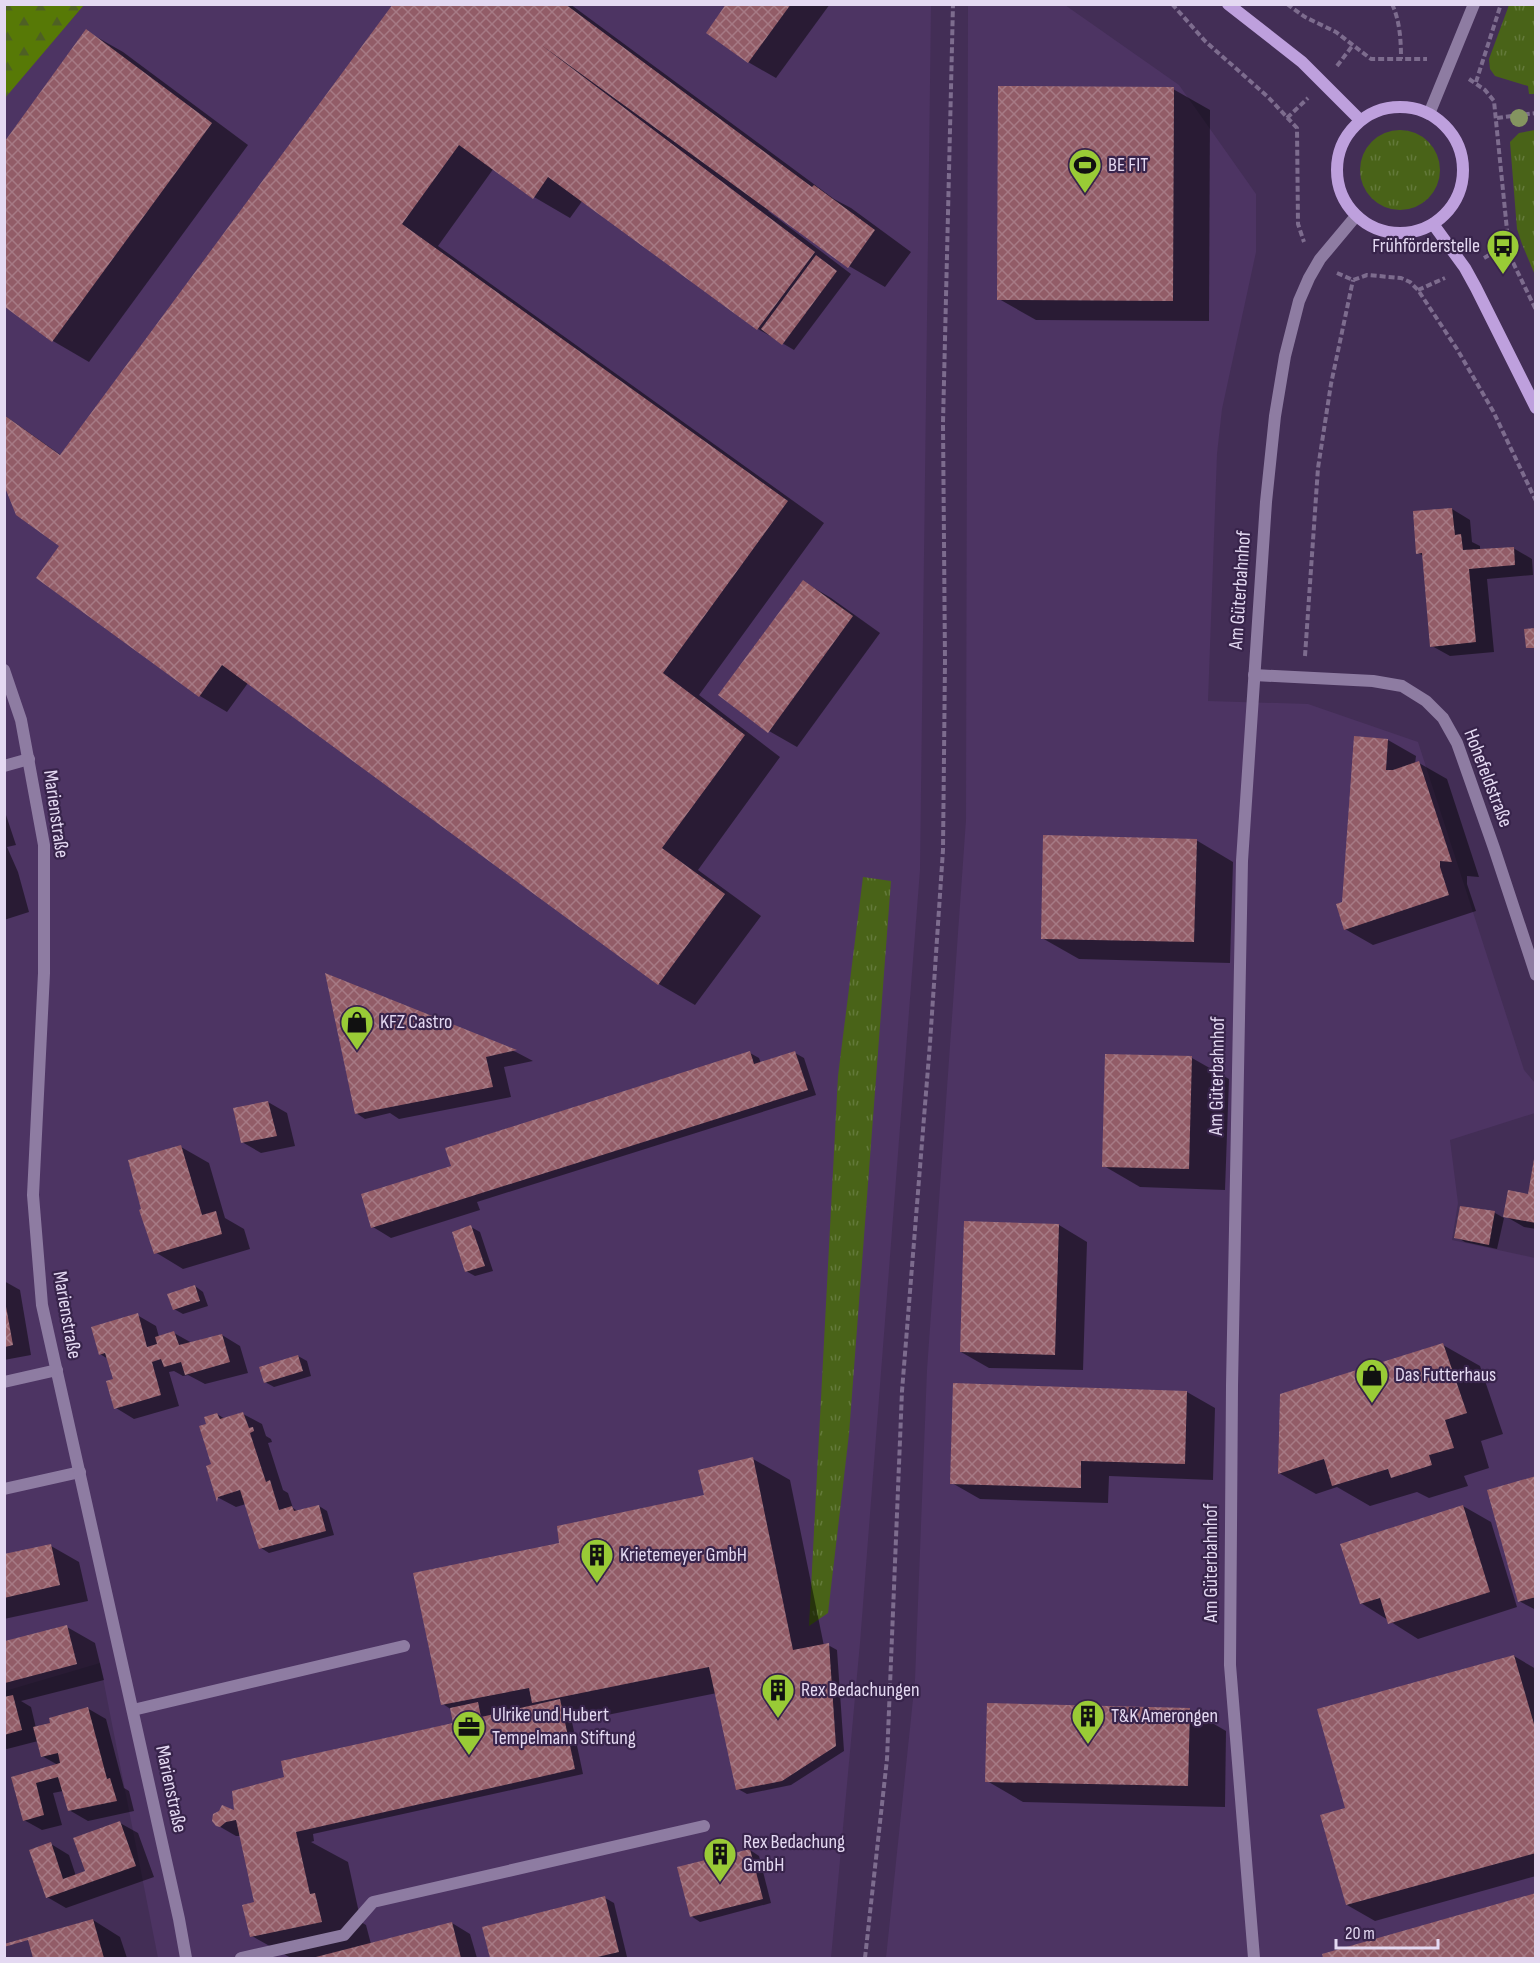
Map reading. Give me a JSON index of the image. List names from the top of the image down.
{
  "streets": {
    "street": ["Am Güterbahnhof", "Hohefeldstraße", "Marienstraße"]
  },
  "crossings": [
    ["Am Güterbahnhof", "Hohefeldstraße"]
  ],
  "places": {
    "sports": ["BE FIT"],
    "bus stop": ["Frühförderstelle"],
    "shop": ["KFZ Castro", "Das Futterhaus"],
    "building": [
      "Krietemeyer GmbH",
      "Rex Bedachungen",
      "T&K Amerongen",
      "Rex Bedachung GmbH"
    ],
    "office": ["Ulrike und Hubert Tempelmann Stiftung"]
  },
  "scale_bar": "20 m"
}
